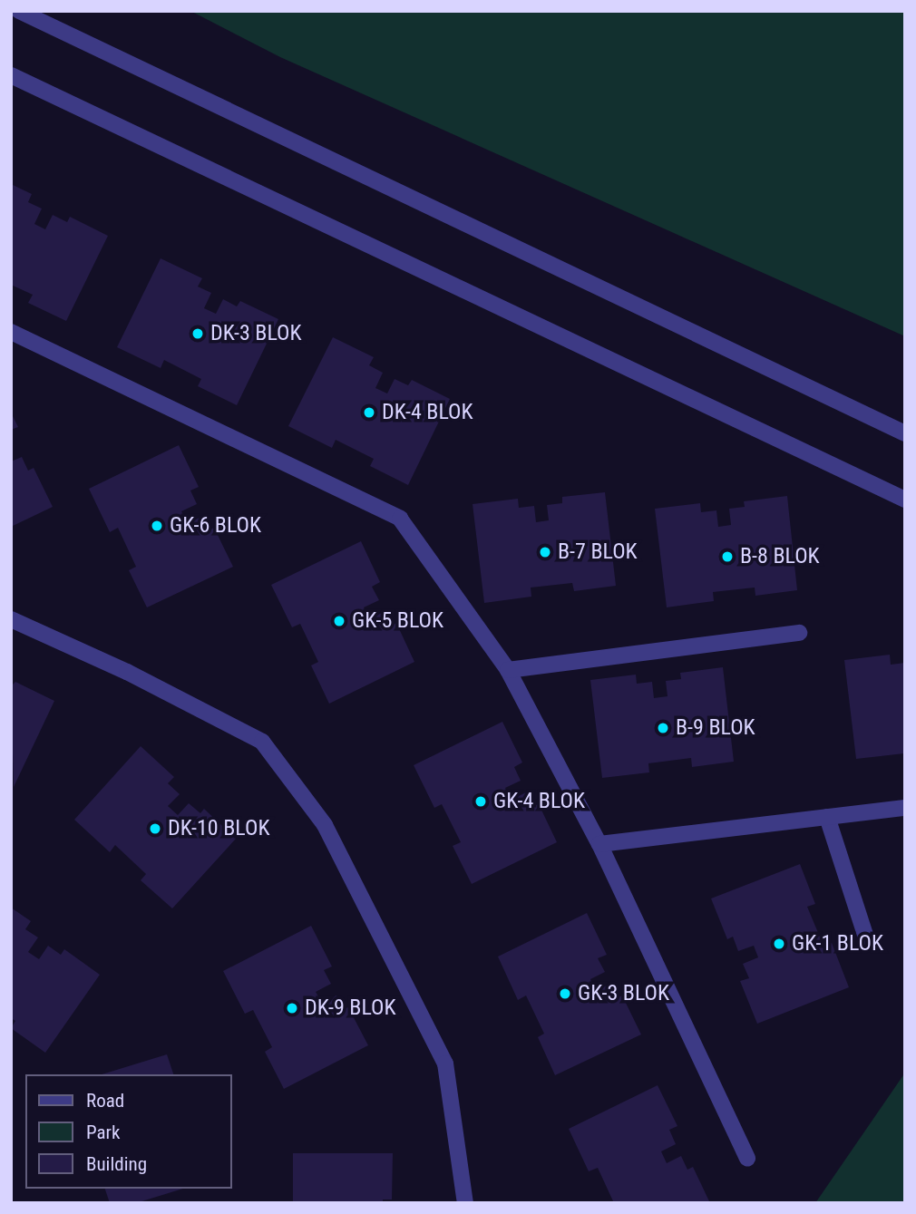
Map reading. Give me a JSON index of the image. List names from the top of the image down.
{
  "places": [
    "DK-3 BLOK",
    "DK-4 BLOK",
    "GK-6 BLOK",
    "B-7 BLOK",
    "B-8 BLOK",
    "GK-5 BLOK",
    "B-9 BLOK",
    "GK-4 BLOK",
    "DK-10 BLOK",
    "GK-1 BLOK",
    "GK-3 BLOK",
    "DK-9 BLOK"
  ],
  "legend": ["Road", "Park", "Building"]
}
